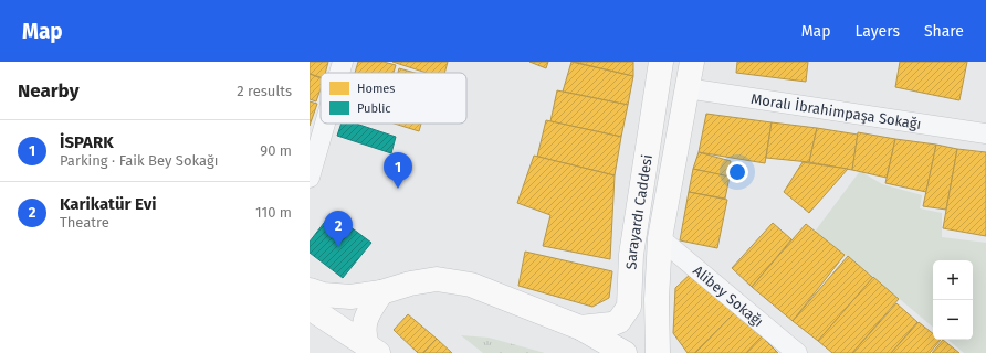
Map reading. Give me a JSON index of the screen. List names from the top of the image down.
{
  "streets": {
    "main road": ["Sarayardı Caddesi"],
    "street": ["Moralı İbrahimpaşa Sokağı", "Alibey Sokağı"]
  },
  "crossings": [
    ["Moralı İbrahimpaşa Sokağı", "Sarayardı Caddesi"],
    ["Sarayardı Caddesi", "Alibey Sokağı"]
  ],
  "legend": ["Homes", "Public"],
  "page": {
    "header": "Map",
    "nav": ["Map", "Layers", "Share"],
    "heading": ["Nearby", "2 results"],
    "list": [
      {
        "mark": "1",
        "name": "İSPARK",
        "note": "Parking · Faik Bey Sokağı",
        "value": "90 m"
      },
      {
        "mark": "2",
        "name": "Karikatür Evi",
        "note": "Theatre",
        "value": "110 m"
      }
    ],
    "pins": ["1", "2"],
    "map_buttons": ["+", "−"]
  }
}
